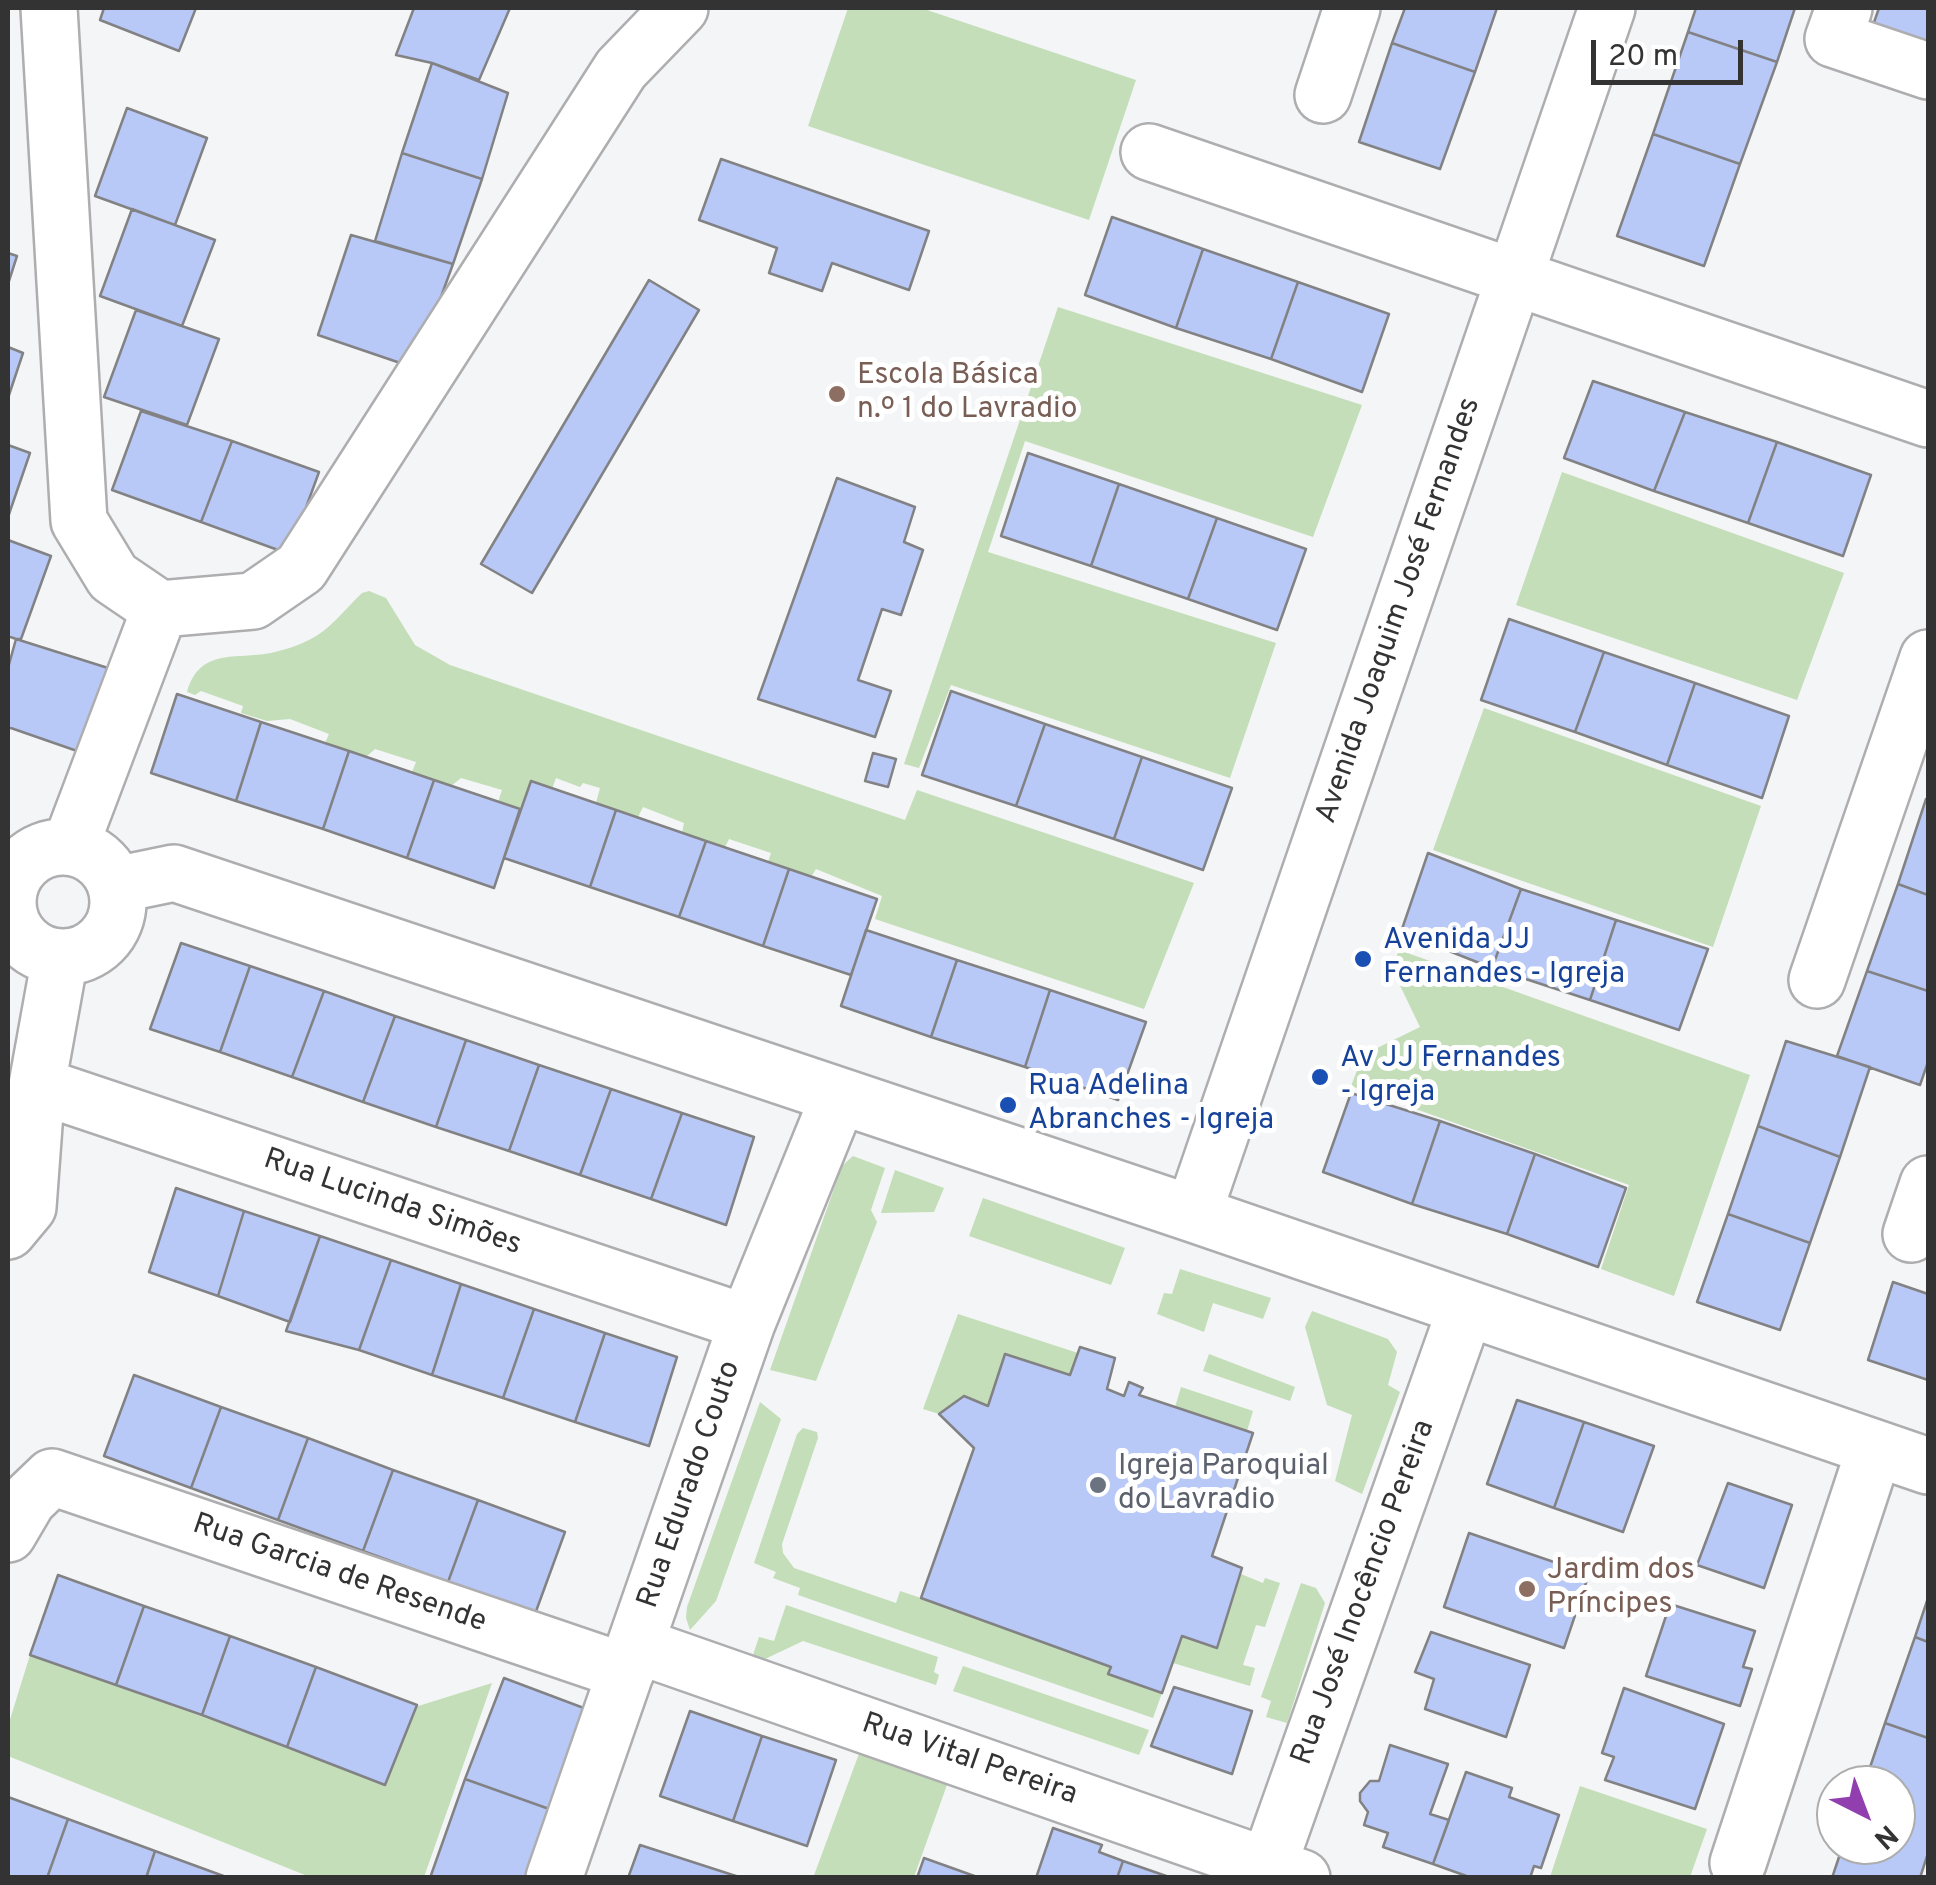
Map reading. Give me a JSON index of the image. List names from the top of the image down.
{
  "streets": {
    "street": [
      "Avenida Joaquim José Fernandes",
      "Rua Lucinda Simões",
      "Rua Edurado Couto",
      "Rua Garcia de Resende",
      "Rua José Inocêncio Pereira",
      "Rua Vital Pereira"
    ]
  },
  "crossings": [
    ["Rua Lucinda Simões", "Rua Edurado Couto"],
    ["Rua Edurado Couto", "Rua Garcia de Resende"],
    ["Rua Edurado Couto", "Rua Vital Pereira"],
    ["Rua Garcia de Resende", "Rua Vital Pereira"],
    ["Rua José Inocêncio Pereira", "Rua Vital Pereira"]
  ],
  "places": [
    "Escola Básica n.º 1 do Lavradio",
    "Avenida JJ Fernandes - Igreja",
    "Av JJ Fernandes - Igreja",
    "Rua Adelina Abranches - Igreja",
    "Igreja Paroquial do Lavradio",
    "Jardim dos Príncipes"
  ],
  "scale_bar": "20 m",
  "north": "bottom right"
}
